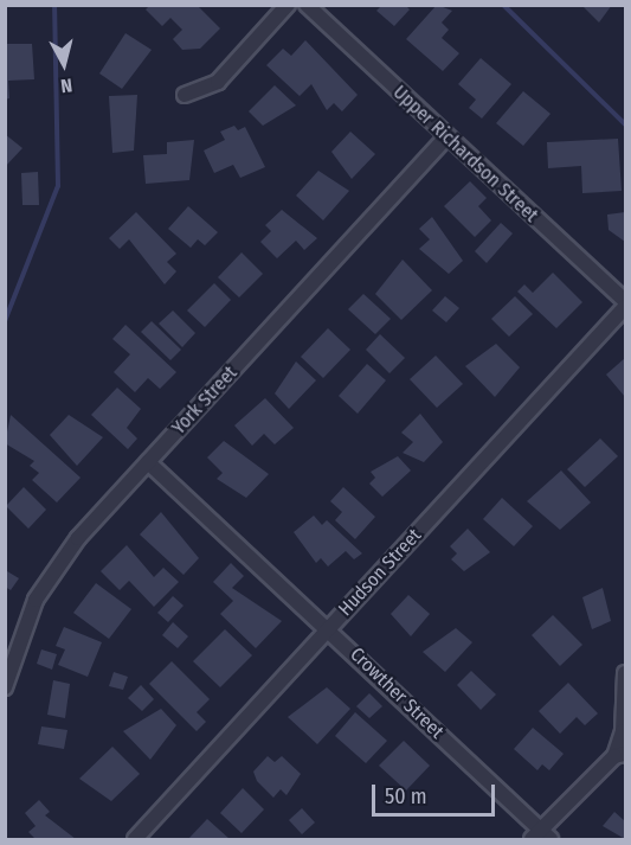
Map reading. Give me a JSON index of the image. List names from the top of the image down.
{
  "streets": {
    "street": [
      "Upper Richardson Street",
      "York Street",
      "Hudson Street",
      "Crowther Street"
    ]
  },
  "crossings": [
    ["Upper Richardson Street", "York Street"],
    ["York Street", "Crowther Street"],
    ["Hudson Street", "Crowther Street"]
  ],
  "scale_bar": "50 m",
  "north": "bottom"
}
